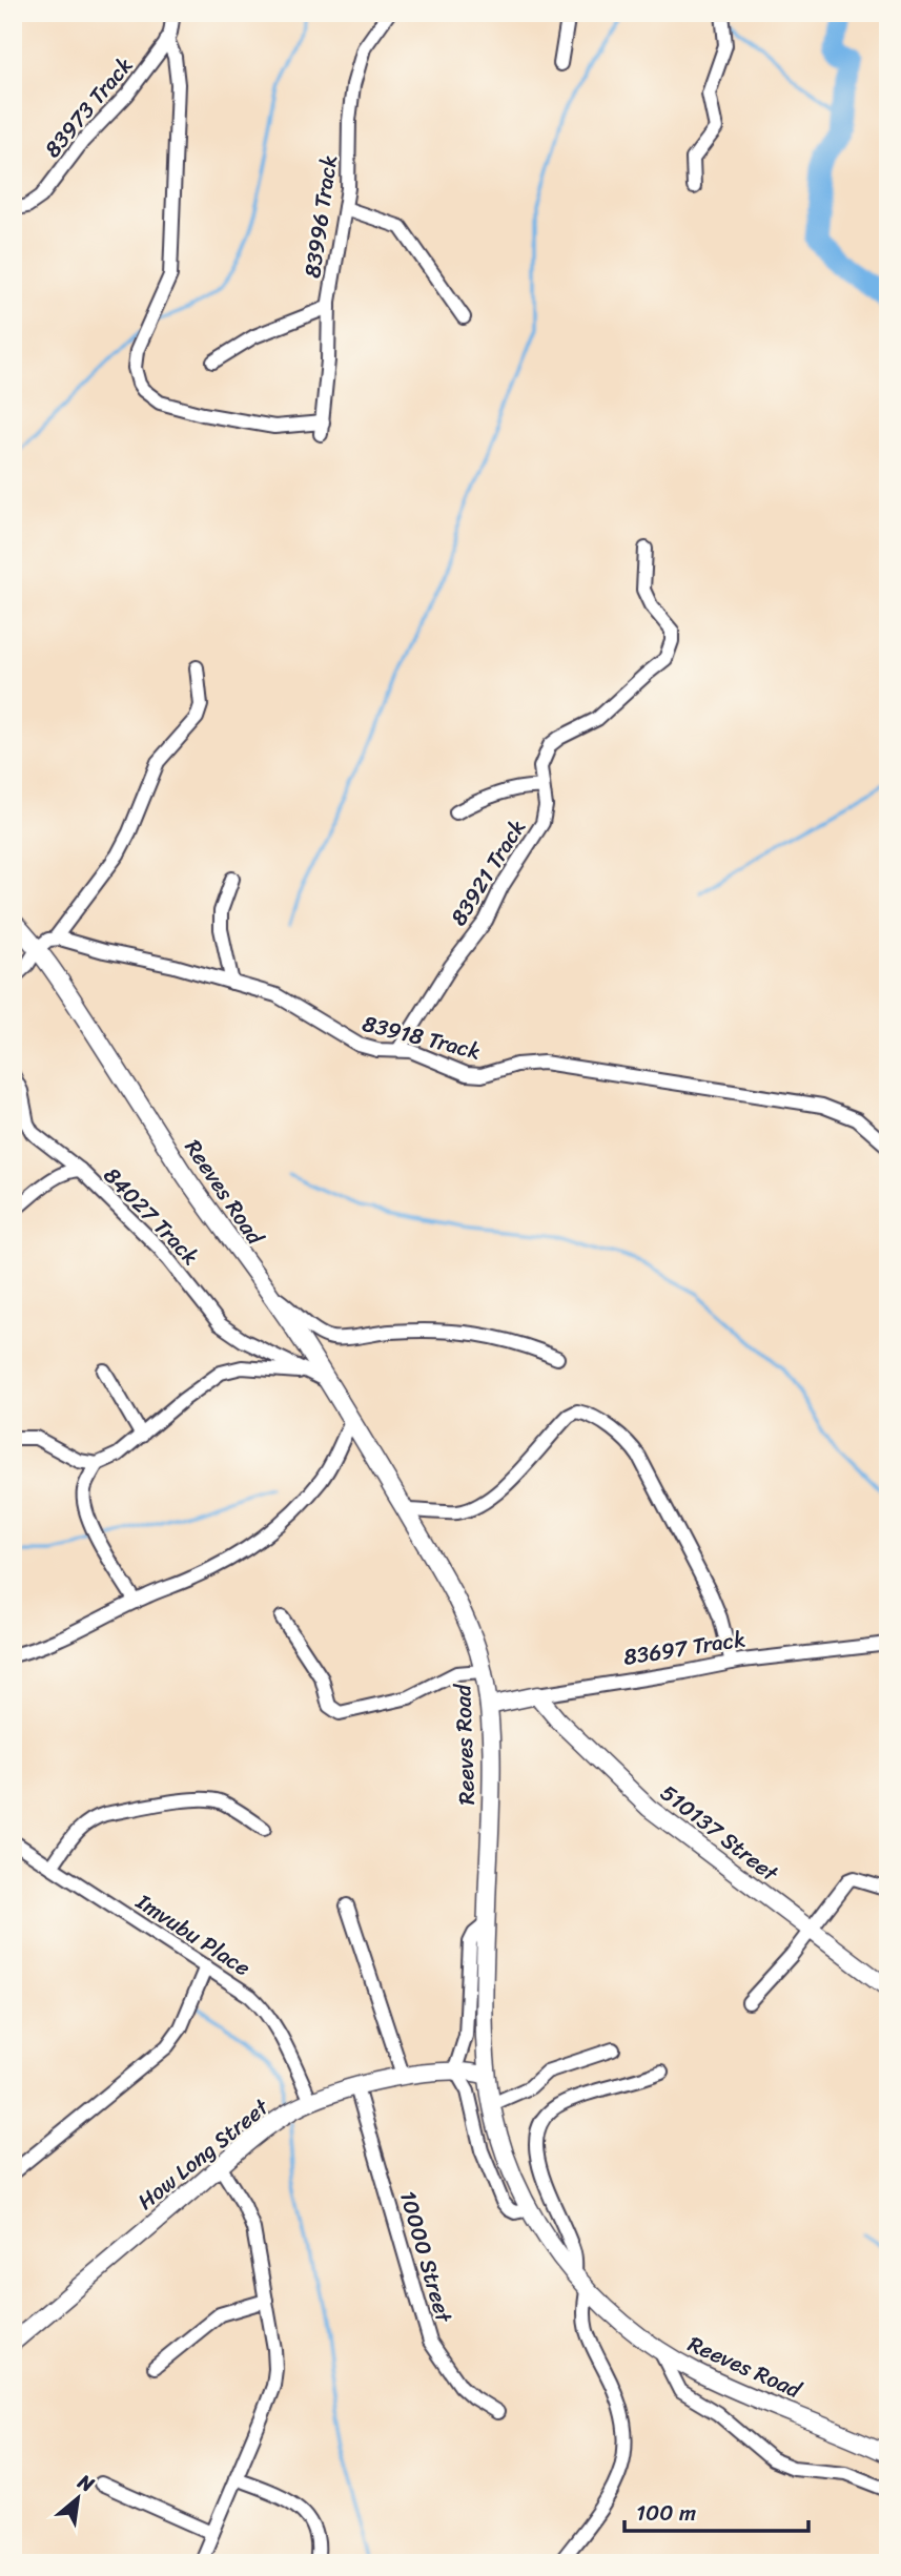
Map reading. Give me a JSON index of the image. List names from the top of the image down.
{
  "streets": {
    "street": [
      "83973 Track",
      "83996 Track",
      "83921 Track",
      "83918 Track",
      "Reeves Road",
      "84027 Track",
      "83697 Track",
      "510137 Street",
      "Imvubu Place",
      "How Long Street",
      "10000 Street"
    ]
  },
  "crossings": [
    ["83973 Track", "83996 Track"],
    ["83921 Track", "83918 Track"],
    ["Reeves Road", "84027 Track"],
    ["Reeves Road", "83697 Track"],
    ["Reeves Road", "How Long Street"],
    ["83697 Track", "510137 Street"],
    ["Imvubu Place", "How Long Street"],
    ["How Long Street", "10000 Street"]
  ],
  "scale_bar": "100 m",
  "north": "top right"
}
